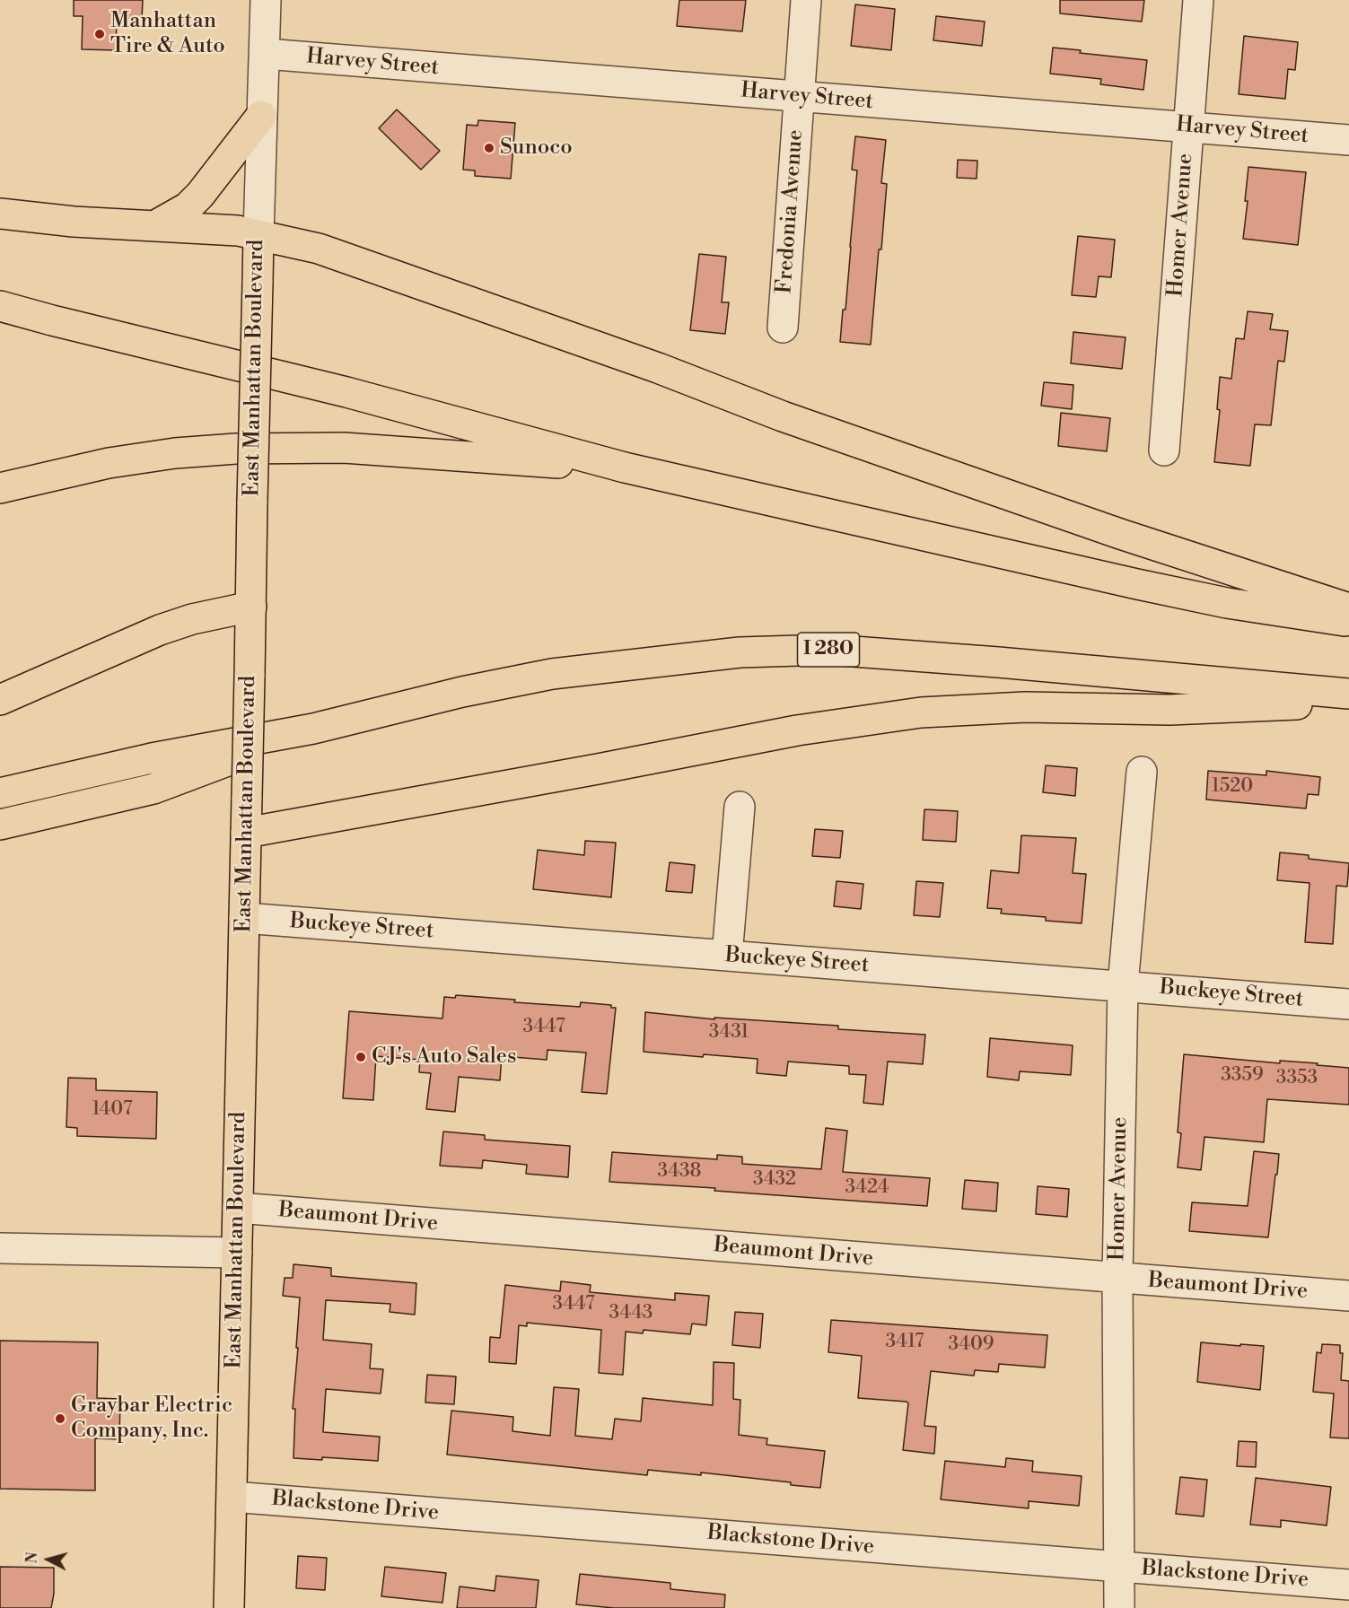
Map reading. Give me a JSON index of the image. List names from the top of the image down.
{
  "streets": {
    "main road": ["East Manhattan Boulevard", "I 280"],
    "street": [
      "Harvey Street",
      "Fredonia Avenue",
      "Homer Avenue",
      "Buckeye Street",
      "Beaumont Drive",
      "Blackstone Drive"
    ]
  },
  "crossings": [
    ["Harvey Street", "Fredonia Avenue"],
    ["Harvey Street", "Homer Avenue"],
    ["Harvey Street", "East Manhattan Boulevard"],
    ["Homer Avenue", "Buckeye Street"],
    ["Homer Avenue", "Beaumont Drive"],
    ["Homer Avenue", "Blackstone Drive"],
    ["East Manhattan Boulevard", "Buckeye Street"],
    ["East Manhattan Boulevard", "Beaumont Drive"],
    ["East Manhattan Boulevard", "Blackstone Drive"]
  ],
  "places": [
    "Manhattan Tire & Auto",
    "Sunoco",
    "CJ's Auto Sales",
    "Graybar Electric Company, Inc."
  ],
  "house_numbers": [
    "1520",
    "3447",
    "3431",
    "3359",
    "3353",
    "1407",
    "3438",
    "3432",
    "3424",
    "3447",
    "3443",
    "3417",
    "3409"
  ],
  "north": "left"
}
